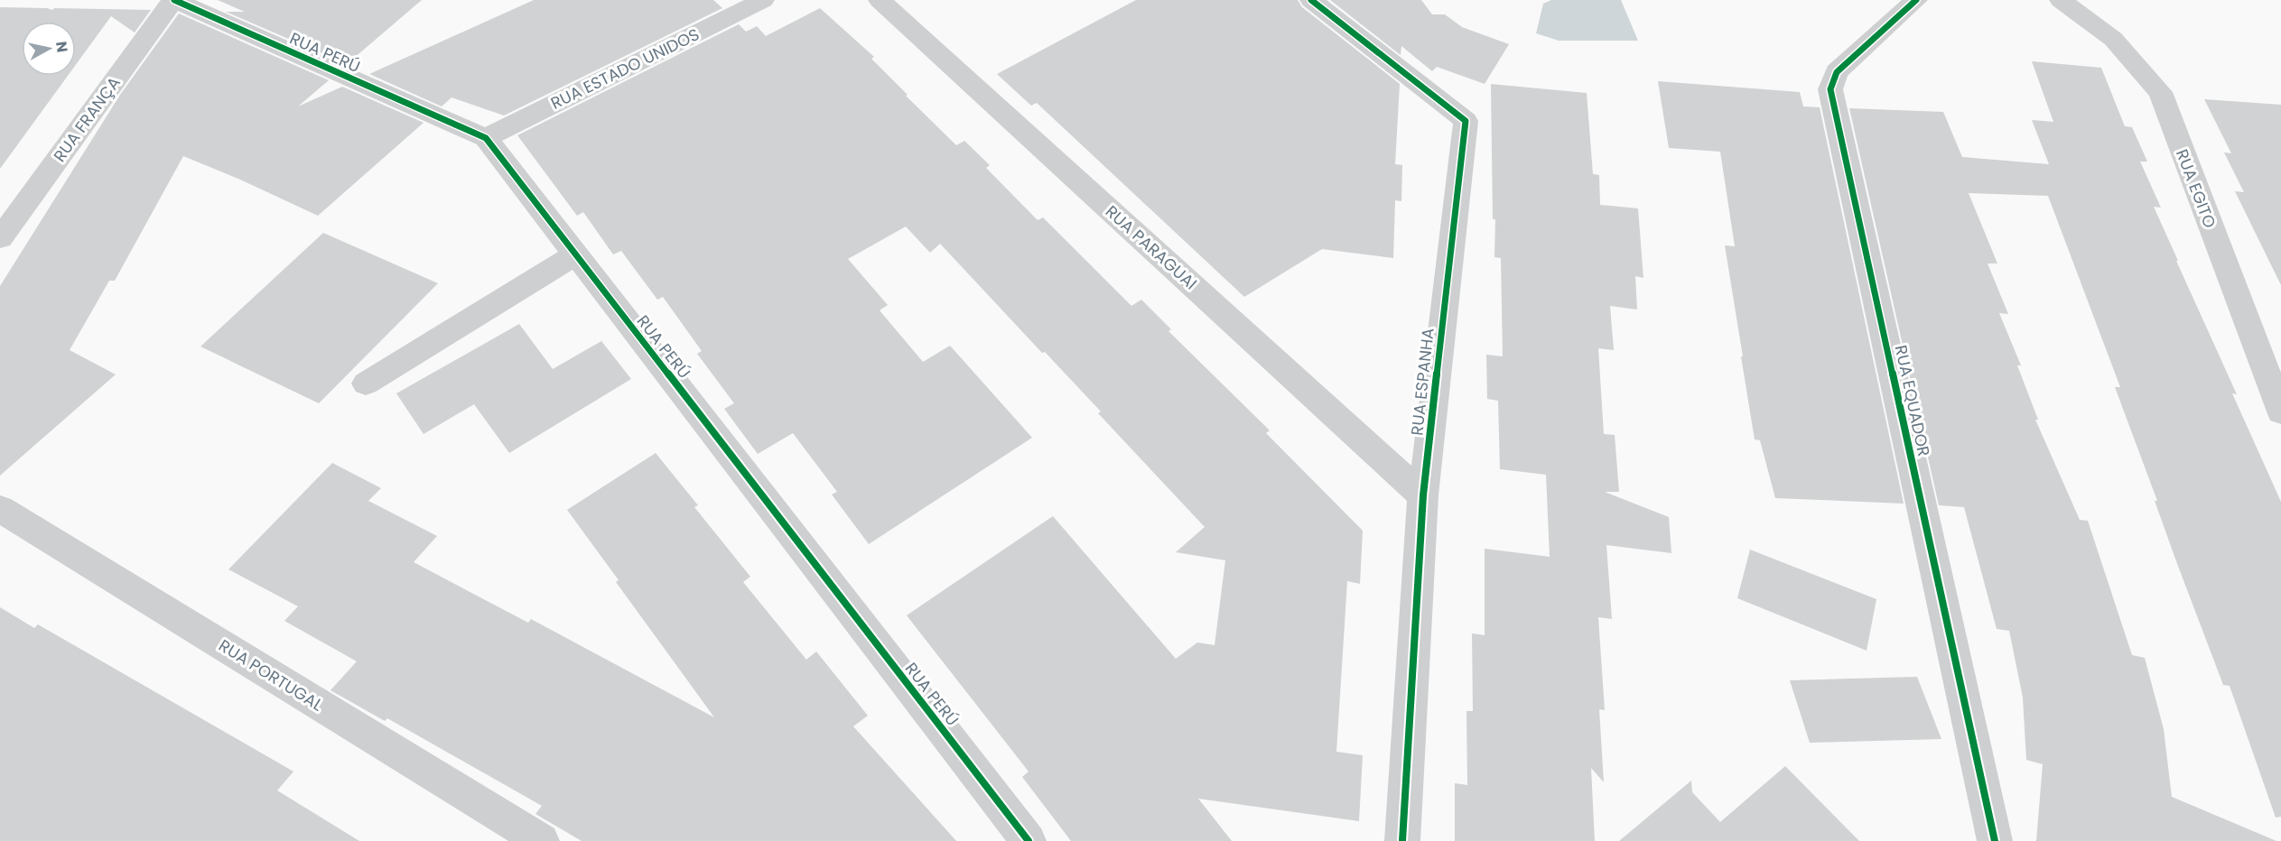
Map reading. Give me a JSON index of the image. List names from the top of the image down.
{
  "streets": {
    "street": [
      "RUA PERÚ",
      "RUA ESTADO UNIDOS",
      "RUA FRANÇA",
      "RUA EGITO",
      "RUA PARAGUAI",
      "RUA ESPANHA",
      "RUA EQUADOR",
      "RUA PORTUGAL"
    ]
  },
  "crossings": [
    ["RUA PERÚ", "RUA ESTADO UNIDOS"],
    ["RUA PERÚ", "RUA FRANÇA"],
    ["RUA PARAGUAI", "RUA ESPANHA"]
  ],
  "north": "right"
}
